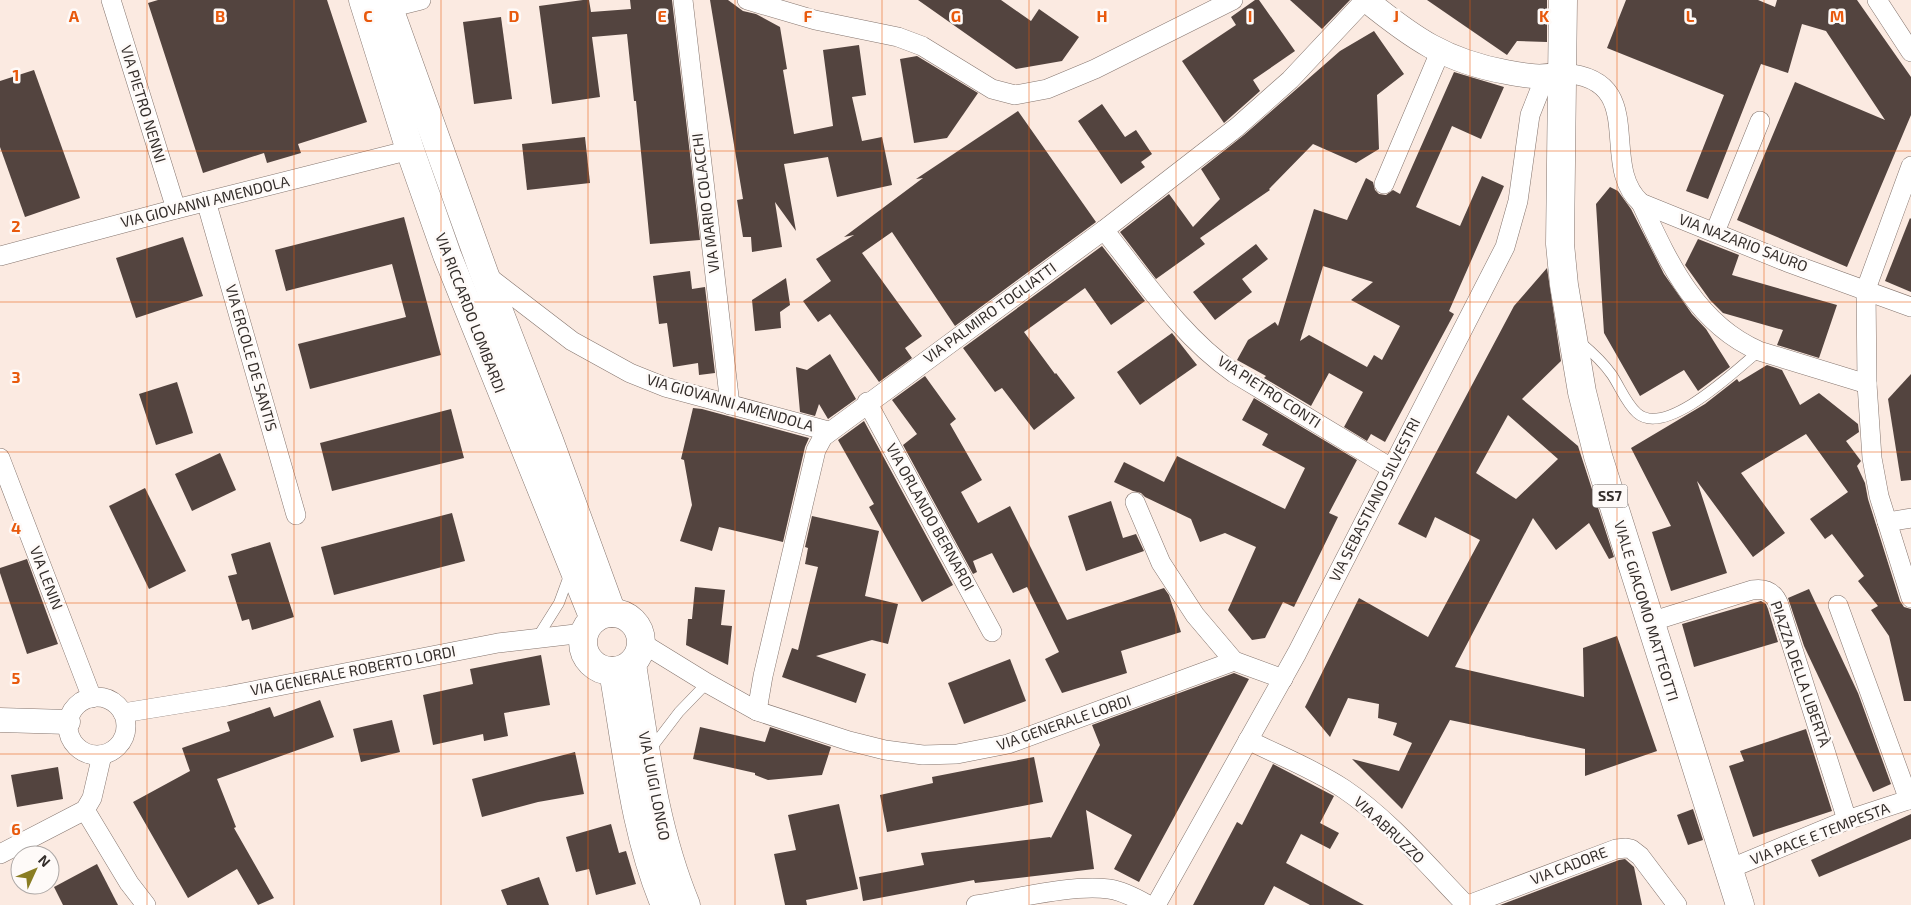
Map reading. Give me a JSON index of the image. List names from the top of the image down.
{
  "streets": {
    "main road": [
      "VIA RICCARDO LOMBARDI",
      "SS7",
      "VIALE GIACOMO MATTEOTTI",
      "VIA LUIGI LONGO"
    ],
    "street": [
      "VIA PIETRO NENNI",
      "VIA GIOVANNI AMENDOLA",
      "VIA MARIO COLACCHI",
      "VIA NAZARIO SAURO",
      "VIA PALMIRO TOGLIATTI",
      "VIA ERCOLE DE SANTIS",
      "VIA PIETRO CONTI",
      "VIA SEBASTIANO SILVESTRI",
      "VIA ORLANDO BERNARDI",
      "VIA LENIN",
      "VIA GENERALE ROBERTO LORDI",
      "PIAZZA DELLA LIBERTÀ",
      "VIA GENERALE LORDI",
      "VIA ABRUZZO",
      "VIA PACE E TEMPESTA",
      "VIA CADORE"
    ]
  },
  "crossings": [
    ["VIA PIETRO NENNI", "VIA GIOVANNI AMENDOLA"],
    ["VIA GIOVANNI AMENDOLA", "VIA MARIO COLACCHI"],
    ["VIA GIOVANNI AMENDOLA", "VIA RICCARDO LOMBARDI"],
    ["VIA GIOVANNI AMENDOLA", "VIA PALMIRO TOGLIATTI"],
    ["VIA GIOVANNI AMENDOLA", "VIA ERCOLE DE SANTIS"],
    ["VIA RICCARDO LOMBARDI", "VIA GENERALE ROBERTO LORDI"],
    ["VIA RICCARDO LOMBARDI", "VIA GENERALE LORDI"],
    ["VIA RICCARDO LOMBARDI", "VIA LUIGI LONGO"],
    ["VIA PALMIRO TOGLIATTI", "VIA PIETRO CONTI"],
    ["VIA PALMIRO TOGLIATTI", "VIA ORLANDO BERNARDI"],
    ["VIA PALMIRO TOGLIATTI", "VIA GENERALE LORDI"],
    ["VIA PIETRO CONTI", "VIA SEBASTIANO SILVESTRI"],
    ["SS7", "VIA SEBASTIANO SILVESTRI"],
    ["SS7", "VIALE GIACOMO MATTEOTTI"],
    ["VIA SEBASTIANO SILVESTRI", "VIALE GIACOMO MATTEOTTI"],
    ["VIA SEBASTIANO SILVESTRI", "VIA ABRUZZO"],
    ["VIA LENIN", "VIA GENERALE ROBERTO LORDI"],
    ["VIALE GIACOMO MATTEOTTI", "PIAZZA DELLA LIBERTÀ"],
    ["VIALE GIACOMO MATTEOTTI", "VIA PACE E TEMPESTA"],
    ["VIA GENERALE ROBERTO LORDI", "VIA GENERALE LORDI"],
    ["VIA GENERALE ROBERTO LORDI", "VIA LUIGI LONGO"],
    ["PIAZZA DELLA LIBERTÀ", "VIA PACE E TEMPESTA"],
    ["VIA GENERALE LORDI", "VIA LUIGI LONGO"],
    ["VIA ABRUZZO", "VIA CADORE"]
  ],
  "north": "top right",
  "grid": {
    "columns": [
      "A",
      "B",
      "C",
      "D",
      "E",
      "F",
      "G",
      "H",
      "I",
      "J",
      "K",
      "L",
      "M"
    ],
    "rows": [
      "1",
      "2",
      "3",
      "4",
      "5",
      "6"
    ]
  }
}
